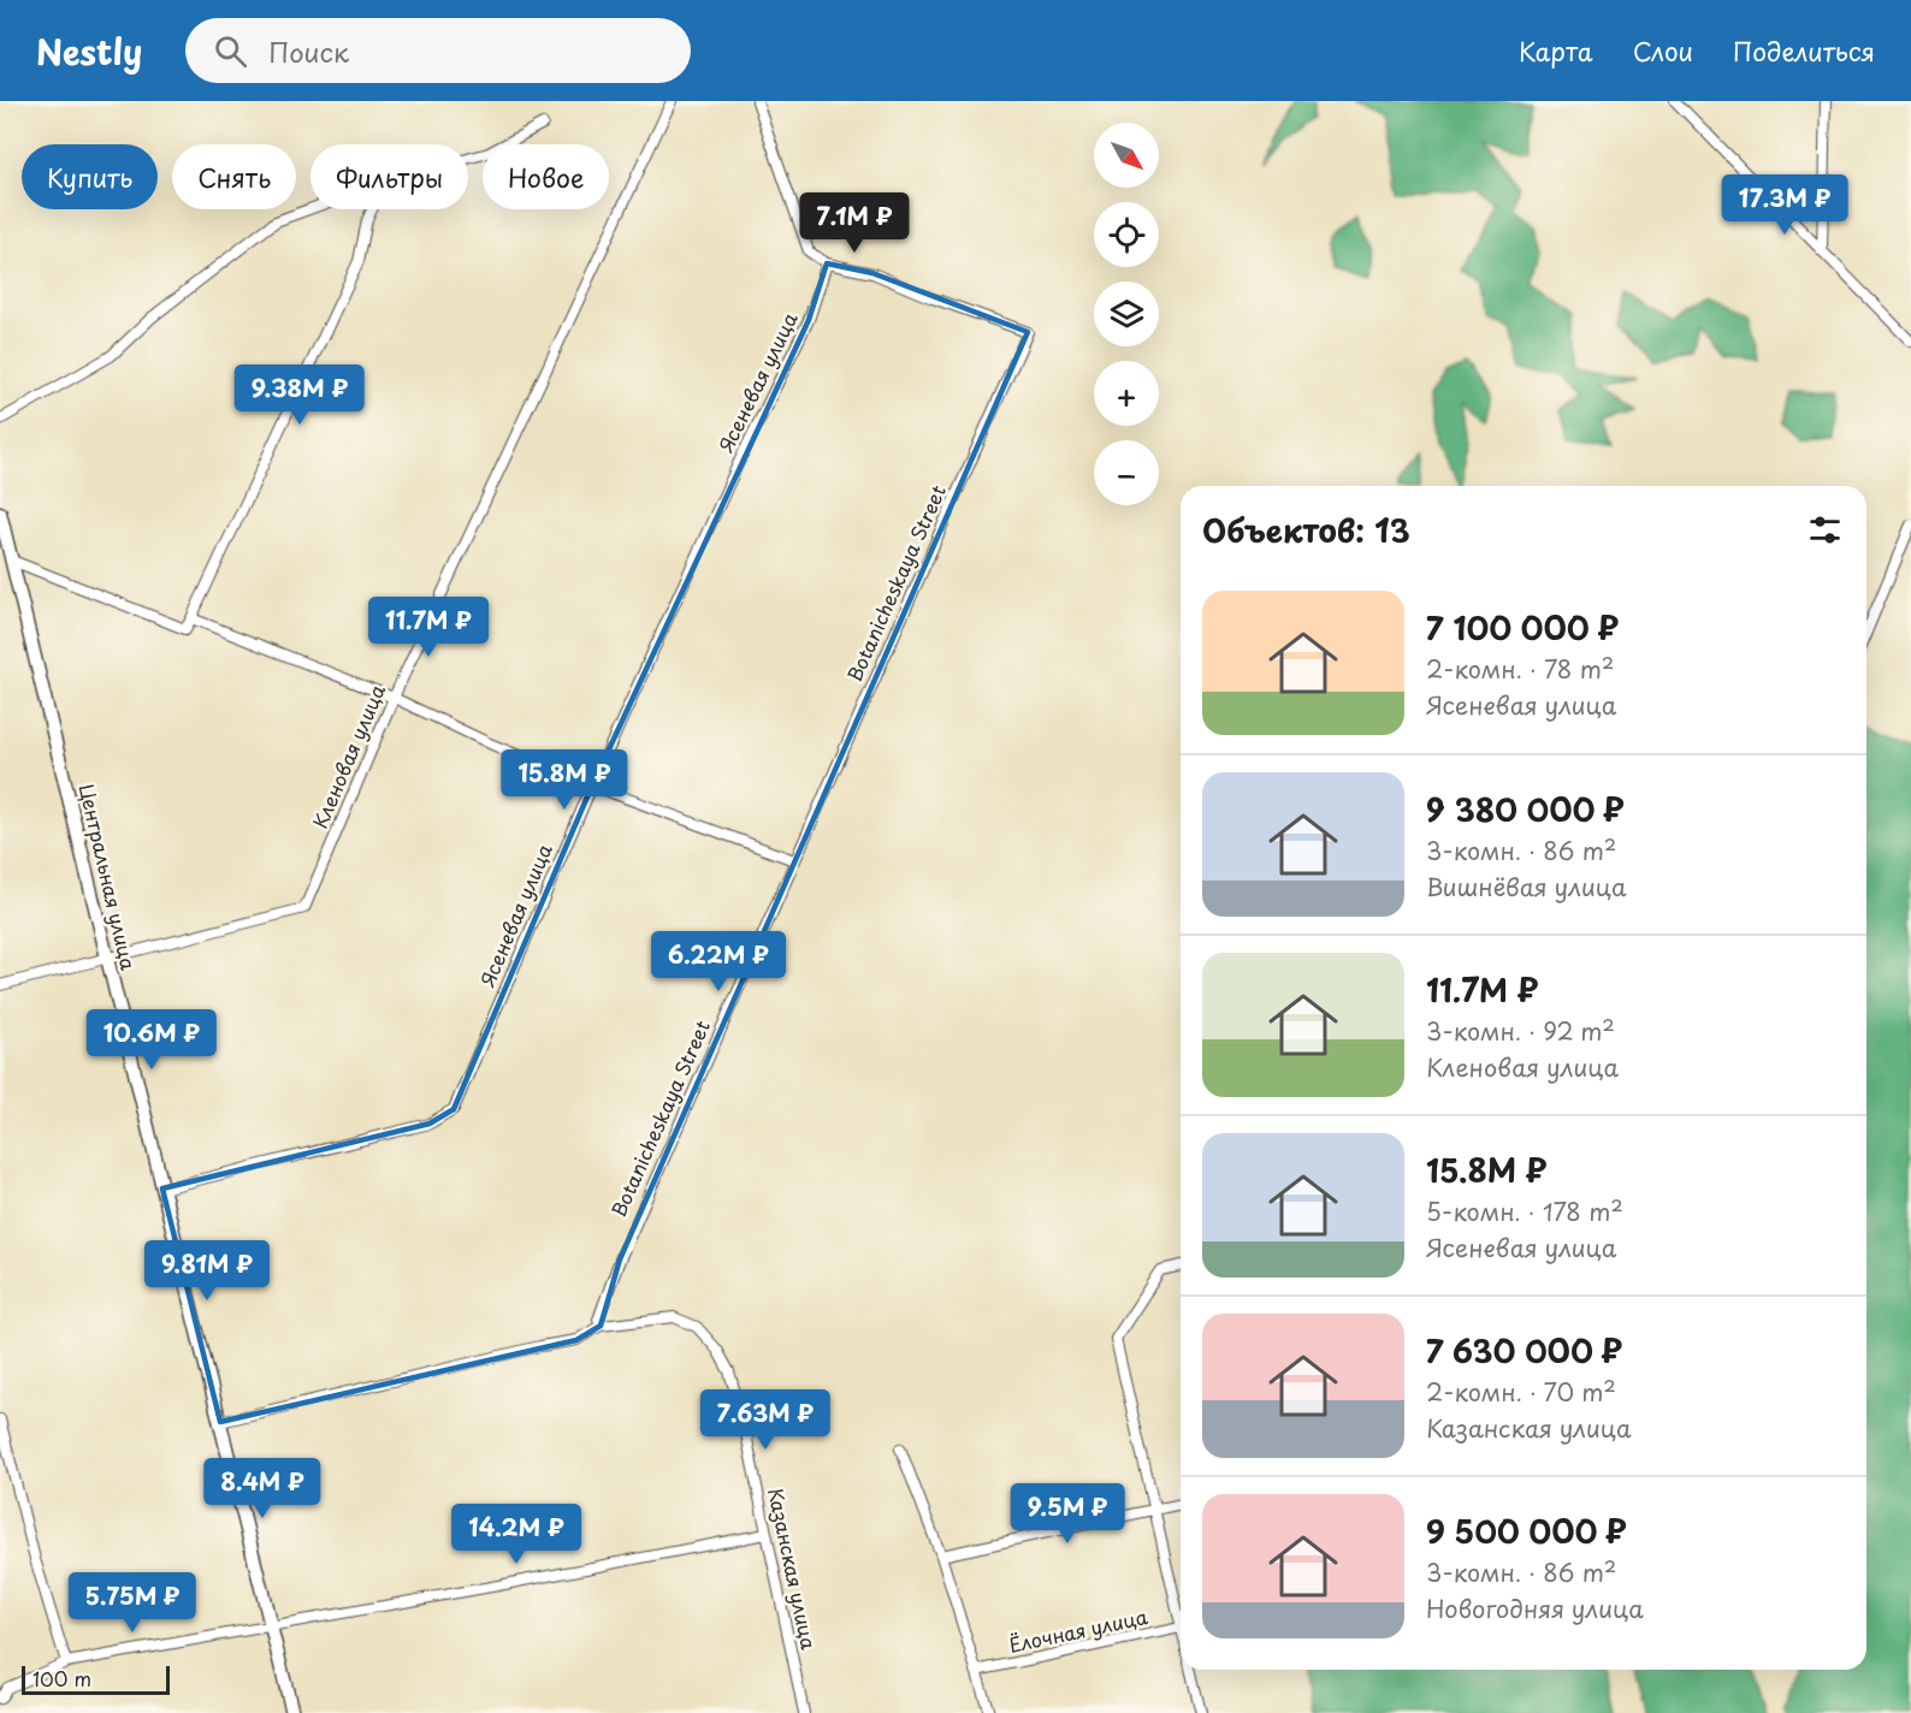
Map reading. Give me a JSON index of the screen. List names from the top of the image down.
{
  "streets": {
    "street": [
      "Ясеневая улица",
      "Botanicheskaya Street",
      "Кленовая улица",
      "Центральная улица",
      "Казанская улица",
      "Ёлочная улица"
    ]
  },
  "crossings": [
    ["Ясеневая улица", "Botanicheskaya Street"],
    ["Ясеневая улица", "Центральная улица"],
    ["Botanicheskaya Street", "Казанская улица"],
    ["Кленовая улица", "Центральная улица"]
  ],
  "scale_bar": "100 m",
  "north": "bottom right",
  "page": {
    "header": "Nestly",
    "search": "Поиск",
    "nav": ["Карта", "Слои", "Поделиться"],
    "map_buttons": ["+", "−"],
    "chip": [
      "Купить",
      "Снять",
      "Фильтры",
      "Новое"
    ],
    "price": [
      "17.3M ₽",
      "7.1M ₽",
      "9.38M ₽",
      "11.7M ₽",
      "15.8M ₽",
      "6.22M ₽",
      "10.6M ₽",
      "9.81M ₽",
      "7.63M ₽",
      "8.4M ₽",
      "9.5M ₽",
      "14.2M ₽",
      "5.75M ₽"
    ],
    "heading": "Объектов: 13",
    "list": [
      {
        "name": "7 100 000 ₽",
        "note": "2-комн. · 78 m² · Ясеневая улица"
      },
      {
        "name": "9 380 000 ₽",
        "note": "3-комн. · 86 m² · Вишнёвая улица"
      },
      {
        "name": "11.7M ₽",
        "note": "3-комн. · 92 m² · Кленовая улица"
      },
      {
        "name": "15.8M ₽",
        "note": "5-комн. · 178 m² · Ясеневая улица"
      },
      {
        "name": "7 630 000 ₽",
        "note": "2-комн. · 70 m² · Казанская улица"
      },
      {
        "name": "9 500 000 ₽",
        "note": "3-комн. · 86 m² · Новогодняя улица"
      }
    ],
    "scale": "100 m"
  }
}
